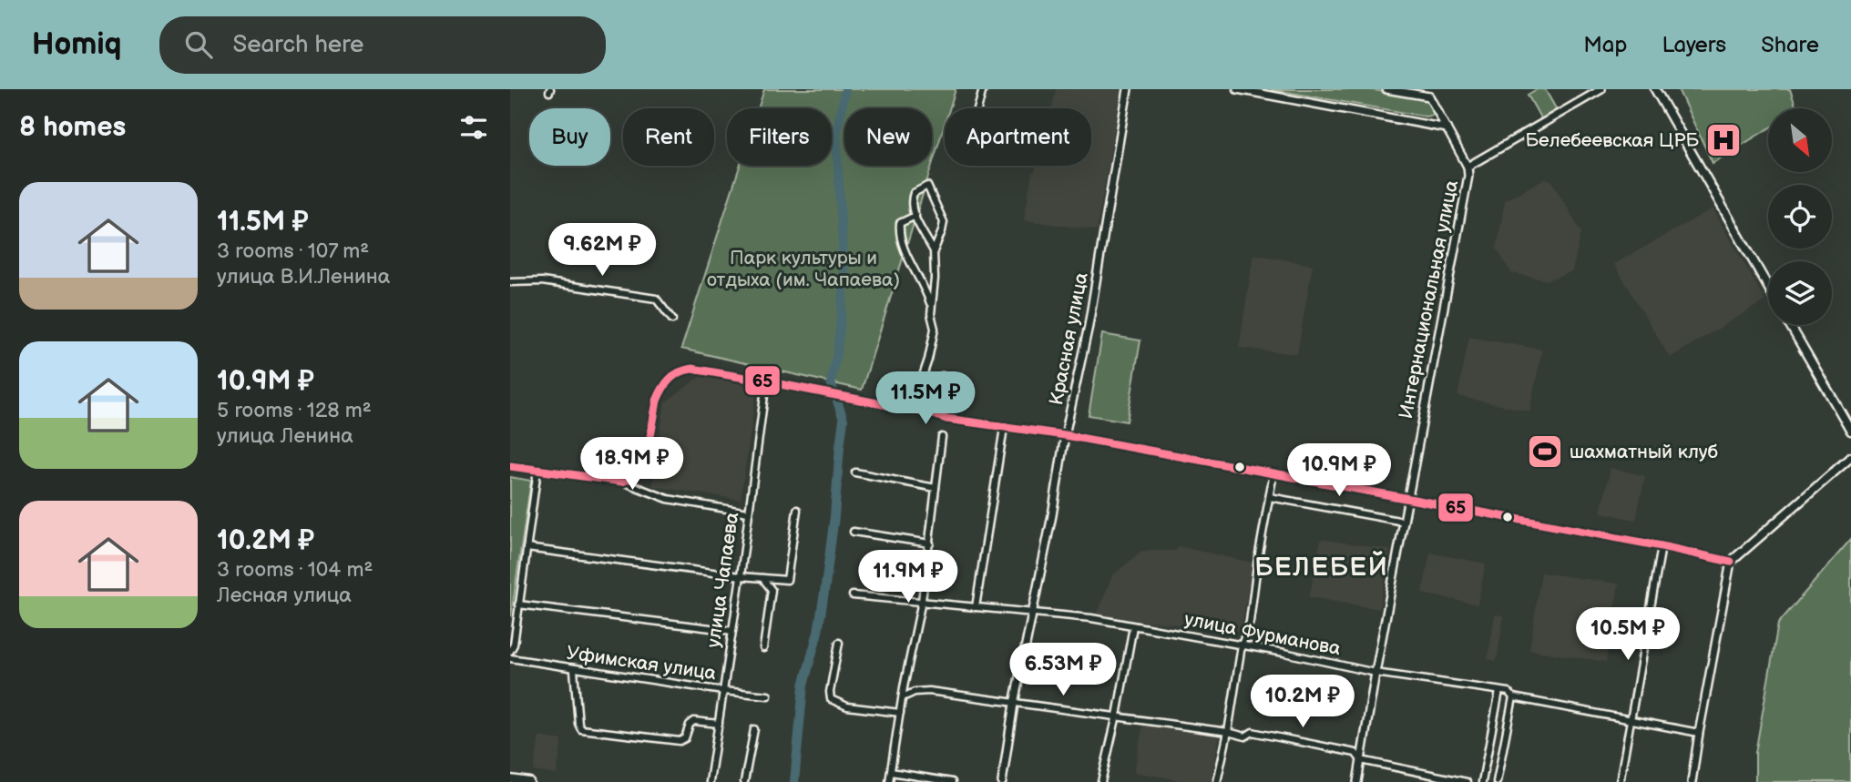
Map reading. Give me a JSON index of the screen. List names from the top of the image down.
{
  "streets": {
    "street": [
      "Интернациональная улица",
      "Красная улица",
      "улица Чапаева",
      "улица Фурманова",
      "Уфимская улица"
    ]
  },
  "crossings": [
    ["Интернациональная улица", "улица Фурманова"],
    ["Красная улица", "улица Фурманова"],
    ["улица Чапаева", "Уфимская улица"]
  ],
  "districts": ["БЕЛЕБЕЙ"],
  "parks": ["Парк культуры и отдыха (им. Чапаева)"],
  "places": {
    "hospital": ["Белебеевская ЦРБ"],
    "sports": ["шахматный клуб"]
  },
  "lines": ["transit line 65"],
  "north": "bottom right",
  "page": {
    "header": "Homiq",
    "search": "Search here",
    "nav": ["Map", "Layers", "Share"],
    "heading": "8 homes",
    "chip": [
      "Buy",
      "Rent",
      "Filters",
      "New",
      "Apartment"
    ],
    "list": [
      {
        "name": "11.5M ₽",
        "note": "3 rooms · 107 m² · улица В.И.Ленина"
      },
      {
        "name": "10.9M ₽",
        "note": "5 rooms · 128 m² · улица Ленина"
      },
      {
        "name": "10.2M ₽",
        "note": "3 rooms · 104 m² · Лесная улица"
      }
    ],
    "price": [
      "9.62M ₽",
      "11.5M ₽",
      "18.9M ₽",
      "10.9M ₽",
      "11.9M ₽",
      "10.5M ₽",
      "6.53M ₽",
      "10.2M ₽"
    ]
  }
}
